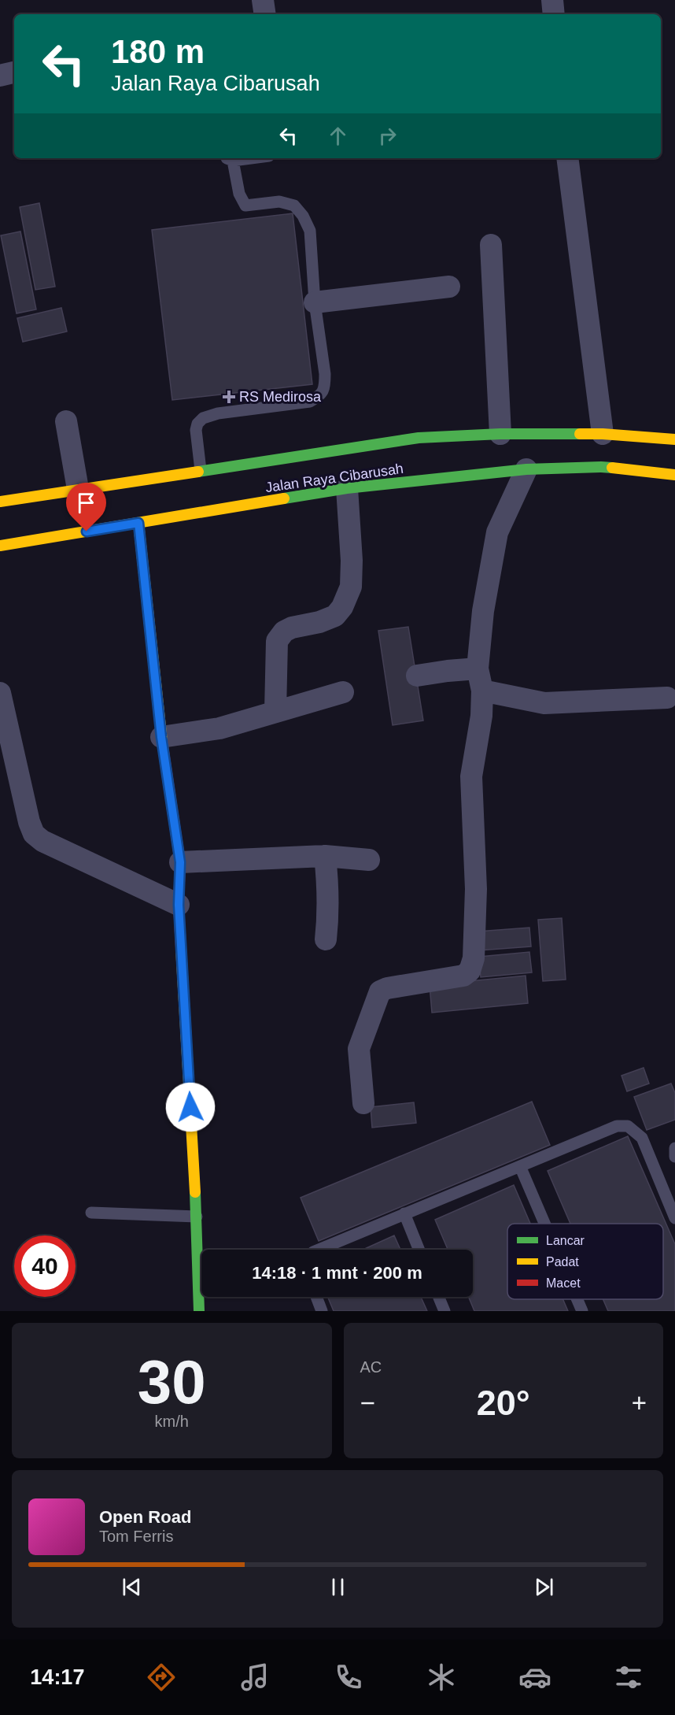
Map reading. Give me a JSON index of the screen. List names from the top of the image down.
{
  "streets": {
    "main road": ["Jalan Raya Cibarusah"]
  },
  "places": {
    "health": ["RS Medirosa"]
  },
  "legend": ["Lancar", "Padat", "Macet"],
  "page": {
    "turn": ["180 m", "Jalan Raya Cibarusah"],
    "limit": "40",
    "trip": "14:18 · 1 mnt · 200 m",
    "tile": [
      ["30", "km/h"],
      "AC"
    ],
    "heat": ["−", "20°", "+"],
    "song": ["Open Road", "Tom Ferris"],
    "tabs": "14:17"
  }
}
